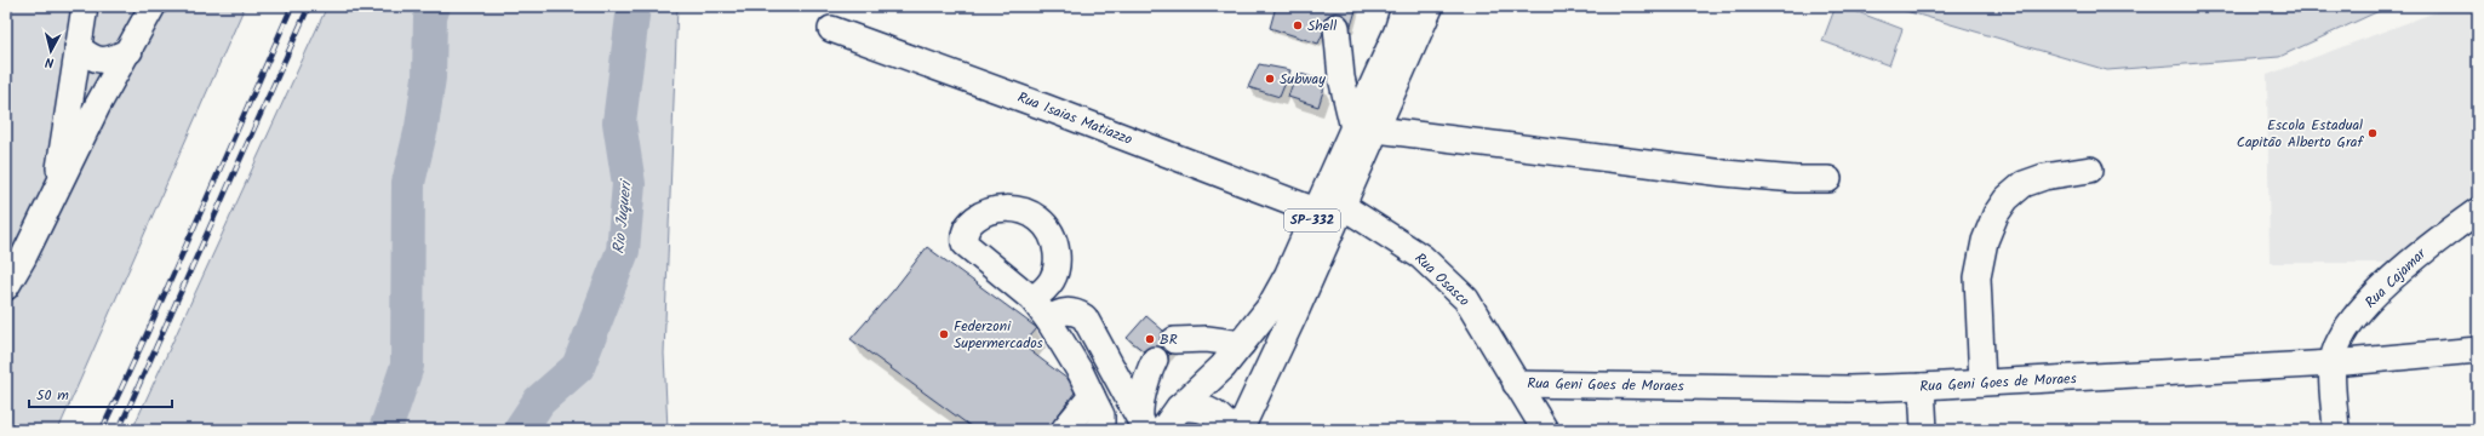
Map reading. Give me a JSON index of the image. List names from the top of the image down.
{
  "streets": {
    "main road": ["SP-332"],
    "street": [
      "Rua Isaias Matiazzo",
      "Rua Cajamar",
      "Rua Osasco",
      "Rua Geni Goes de Moraes"
    ]
  },
  "crossings": [
    ["Rua Isaias Matiazzo", "SP-332"],
    ["SP-332", "Rua Osasco"],
    ["Rua Cajamar", "Rua Geni Goes de Moraes"],
    ["Rua Osasco", "Rua Geni Goes de Moraes"]
  ],
  "water": ["Rio Juqueri"],
  "places": [
    "Shell",
    "Subway",
    "Escola Estadual Capitão Alberto Graf",
    "Federzoni Supermercados",
    "BR"
  ],
  "scale_bar": "50 m",
  "north": "bottom"
}
